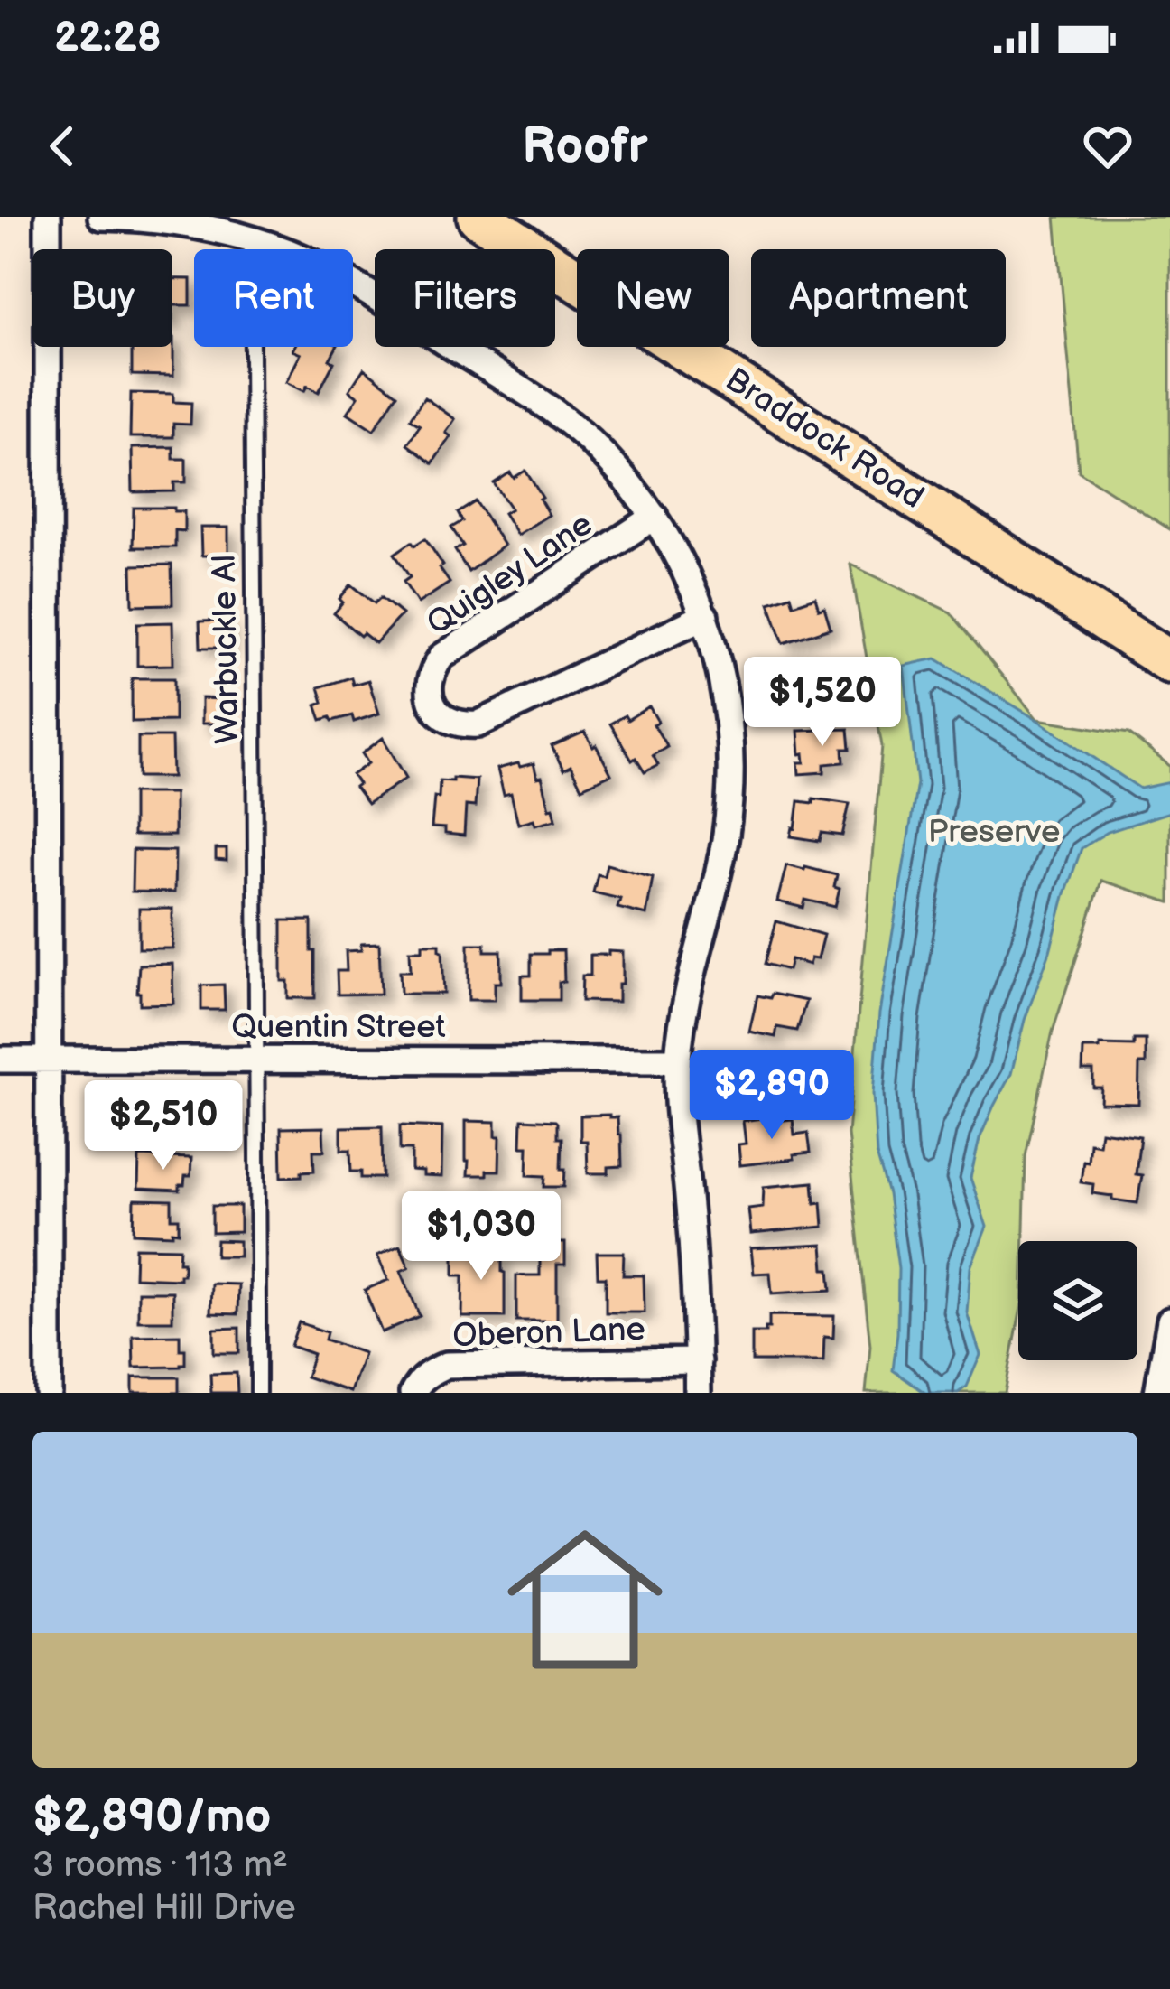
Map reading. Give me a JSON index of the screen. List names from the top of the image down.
{
  "streets": {
    "main road": ["Braddock Road"],
    "street": ["Quigley Lane", "Quentin Street", "Oberon Lane"],
    "lane": ["Warbuckle Al"]
  },
  "crossings": [
    ["Warbuckle Al", "Quentin Street"]
  ],
  "parks": ["Preserve"],
  "page": {
    "status": "22:28",
    "header": "Roofr",
    "chip": [
      "Buy",
      "Rent",
      "Filters",
      "New",
      "Apartment"
    ],
    "price": [
      "$1,520",
      "$2,890",
      "$2,510",
      "$1,030"
    ],
    "list": [
      {
        "name": "$2,890/mo",
        "note": "3 rooms · 113 m² · Rachel Hill Drive"
      }
    ]
  }
}
